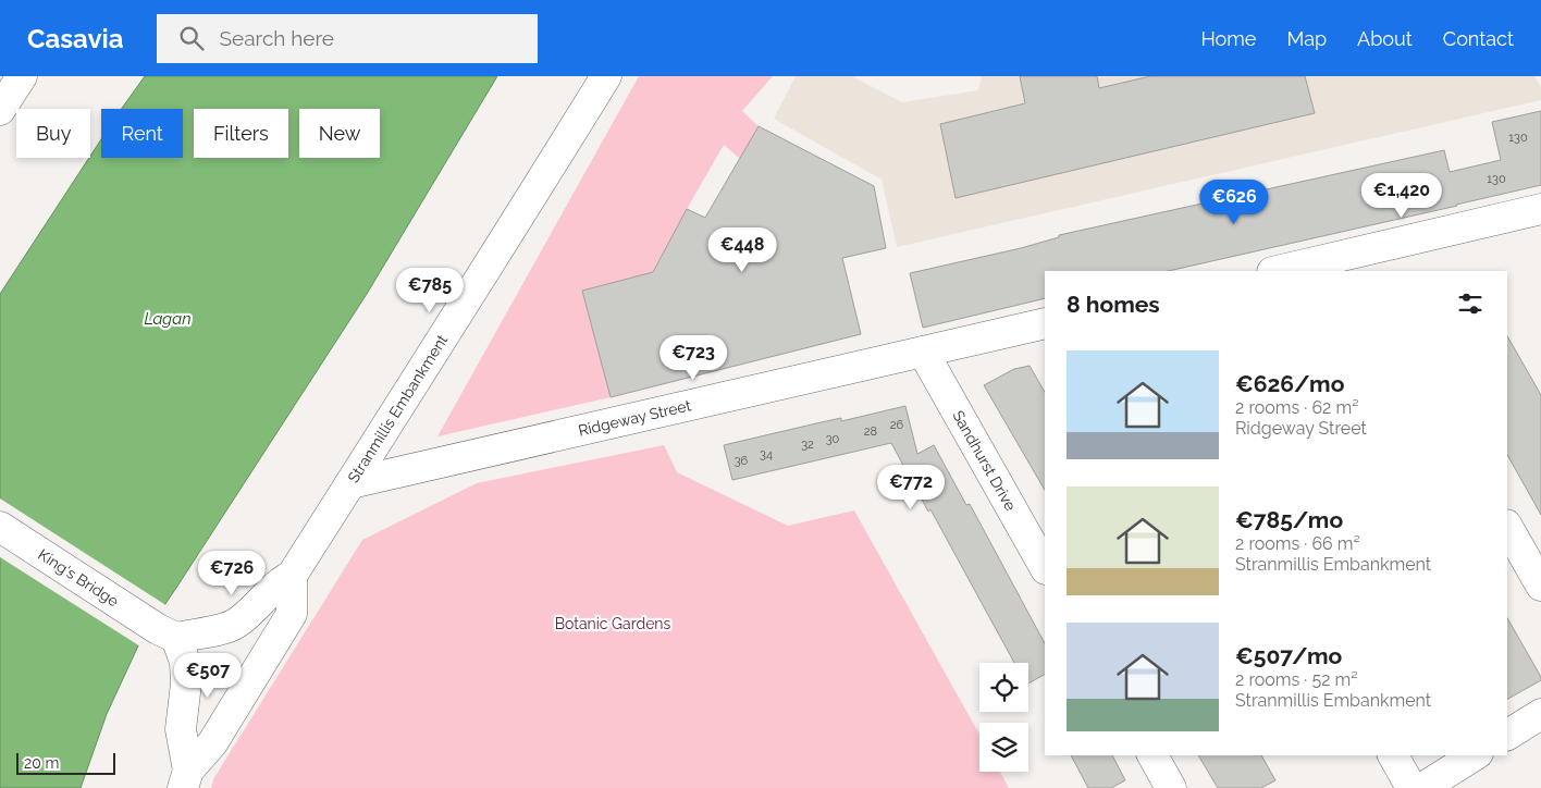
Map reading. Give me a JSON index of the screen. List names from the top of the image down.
{
  "streets": {
    "street": [
      "Stranmillis Embankment",
      "Ridgeway Street",
      "Sandhurst Drive",
      "King's Bridge"
    ]
  },
  "crossings": [
    ["Stranmillis Embankment", "Ridgeway Street"],
    ["Stranmillis Embankment", "King's Bridge"],
    ["Ridgeway Street", "Sandhurst Drive"]
  ],
  "water": ["Lagan"],
  "parks": ["Botanic Gardens"],
  "house_numbers": [
    "130",
    "130",
    "26",
    "28",
    "30",
    "32",
    "34",
    "36"
  ],
  "scale_bar": "20 m",
  "page": {
    "header": "Casavia",
    "search": "Search here",
    "nav": [
      "Home",
      "Map",
      "About",
      "Contact"
    ],
    "chip": [
      "Buy",
      "Rent",
      "Filters",
      "New"
    ],
    "price": [
      "€1,420",
      "€626",
      "€448",
      "€785",
      "€723",
      "€772",
      "€726",
      "€507"
    ],
    "heading": "8 homes",
    "list": [
      {
        "name": "€626/mo",
        "note": "2 rooms · 62 m² · Ridgeway Street"
      },
      {
        "name": "€785/mo",
        "note": "2 rooms · 66 m² · Stranmillis Embankment"
      },
      {
        "name": "€507/mo",
        "note": "2 rooms · 52 m² · Stranmillis Embankment"
      }
    ],
    "scale": "20 m"
  }
}
